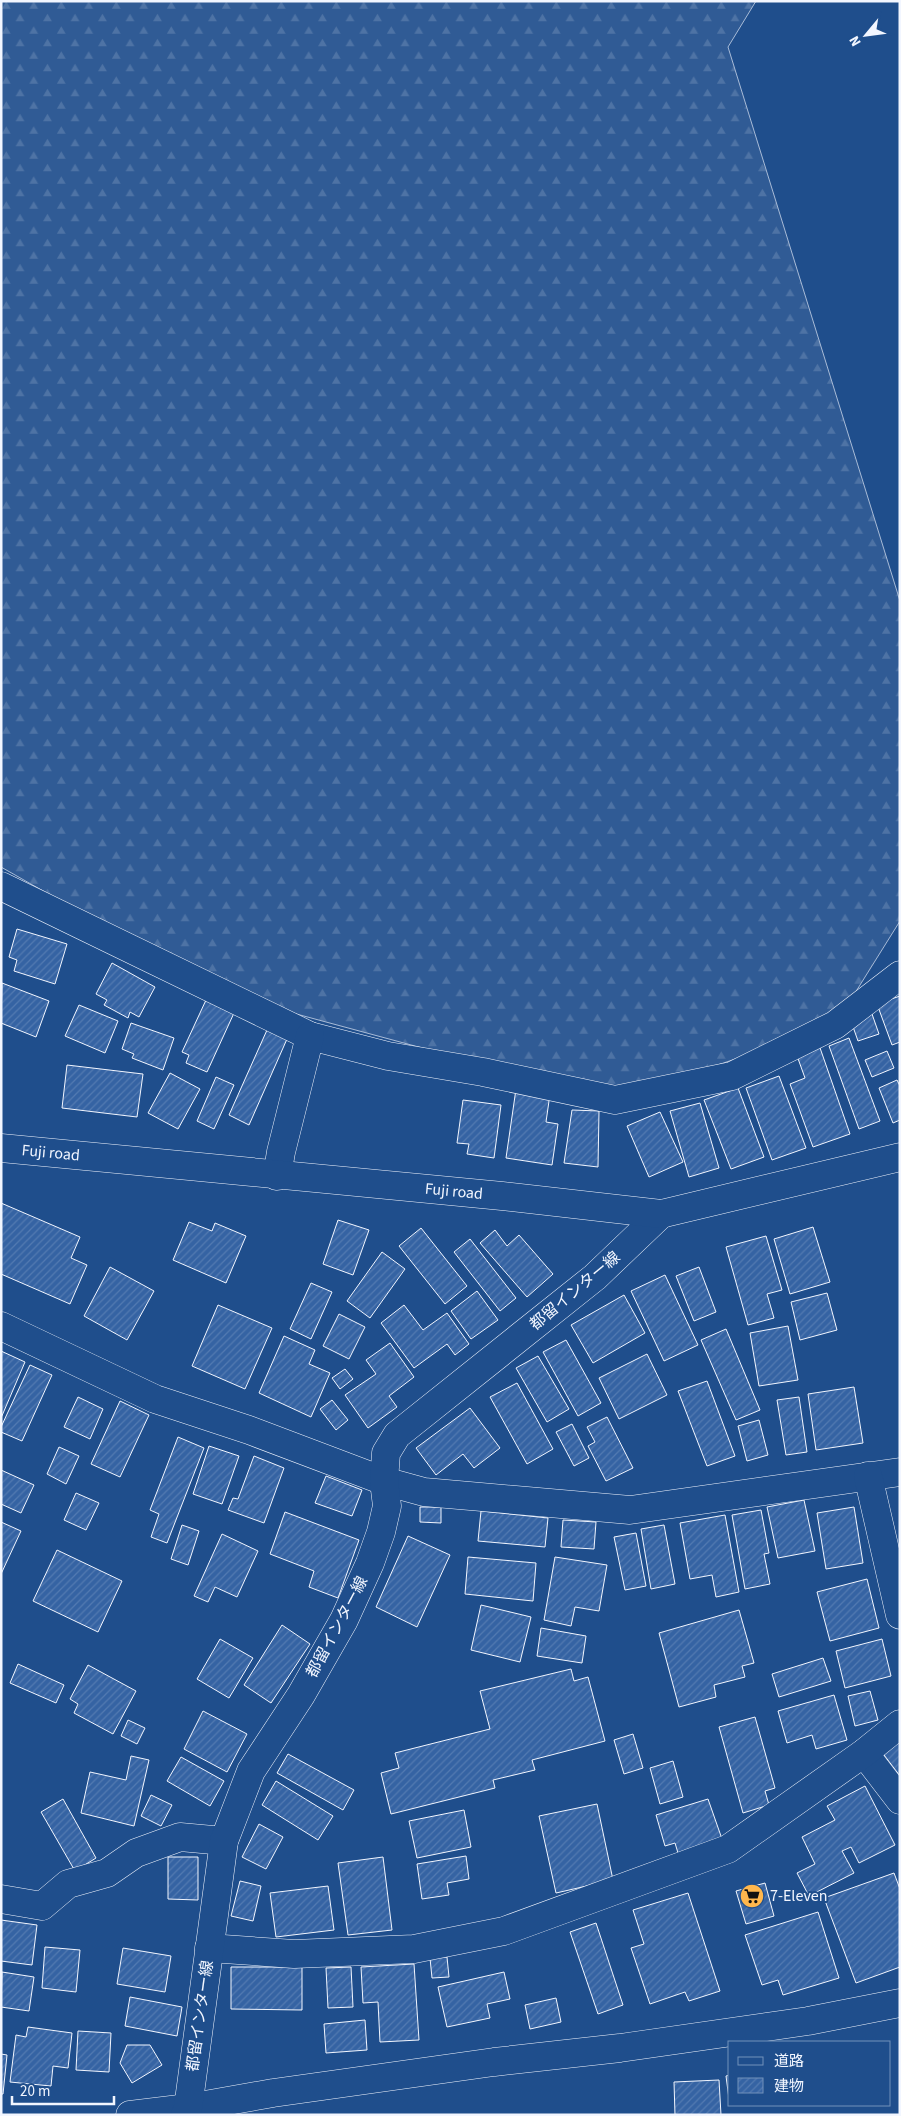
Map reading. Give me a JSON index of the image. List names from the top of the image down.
{
  "streets": {
    "main road": ["Fuji road", "都留インター線"]
  },
  "crossings": [
    ["Fuji road", "都留インター線"]
  ],
  "places": {
    "supermarket": ["7-Eleven"]
  },
  "legend": ["道路", "建物"],
  "scale_bar": "20 m",
  "north": "bottom left"
}
